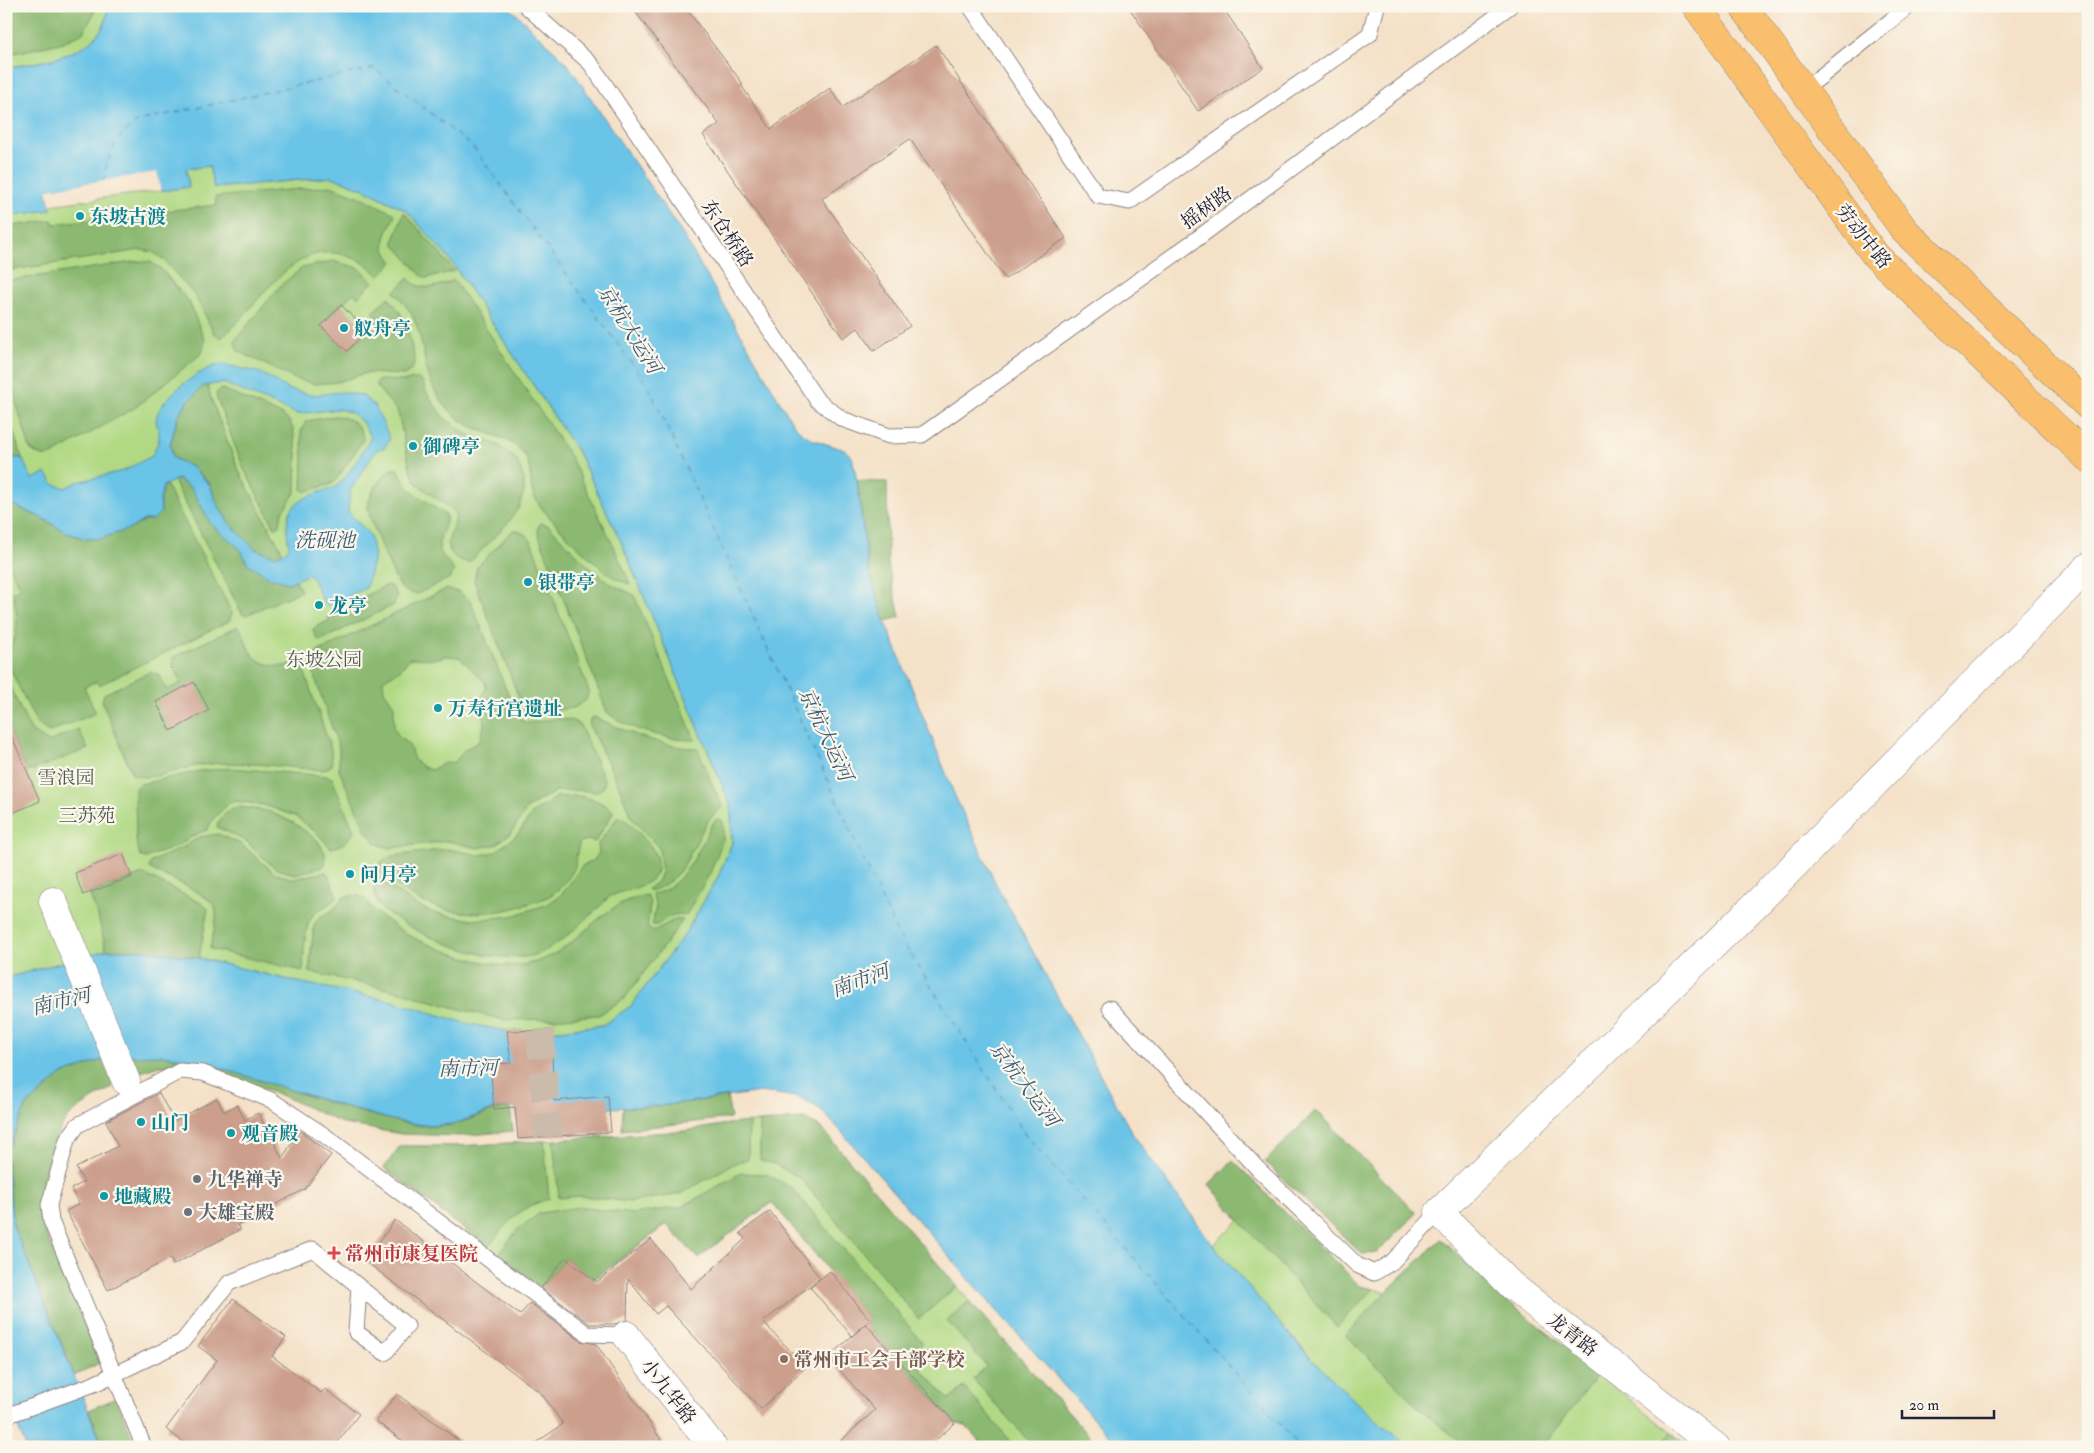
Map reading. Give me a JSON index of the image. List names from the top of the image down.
{
  "streets": {
    "main road": ["劳动中路"],
    "street": ["龙青路", "小九华路"],
    "lane": ["摇树路", "东仓桥路"]
  },
  "crossings": [
    ["摇树路", "东仓桥路"]
  ],
  "water": ["京杭大运河", "洗砚池", "南市河"],
  "parks": ["东坡公园", "雪浪园", "三苏苑"],
  "places": {
    "other": [
      "东坡古渡",
      "舣舟亭",
      "御碑亭",
      "银带亭",
      "龙亭",
      "万寿行宫遗址",
      "问月亭",
      "山门",
      "观音殿",
      "九华禅寺",
      "地藏殿",
      "大雄宝殿",
      "常州市工会干部学校"
    ],
    "health": ["常州市康复医院"]
  },
  "scale_bar": "20 m"
}
